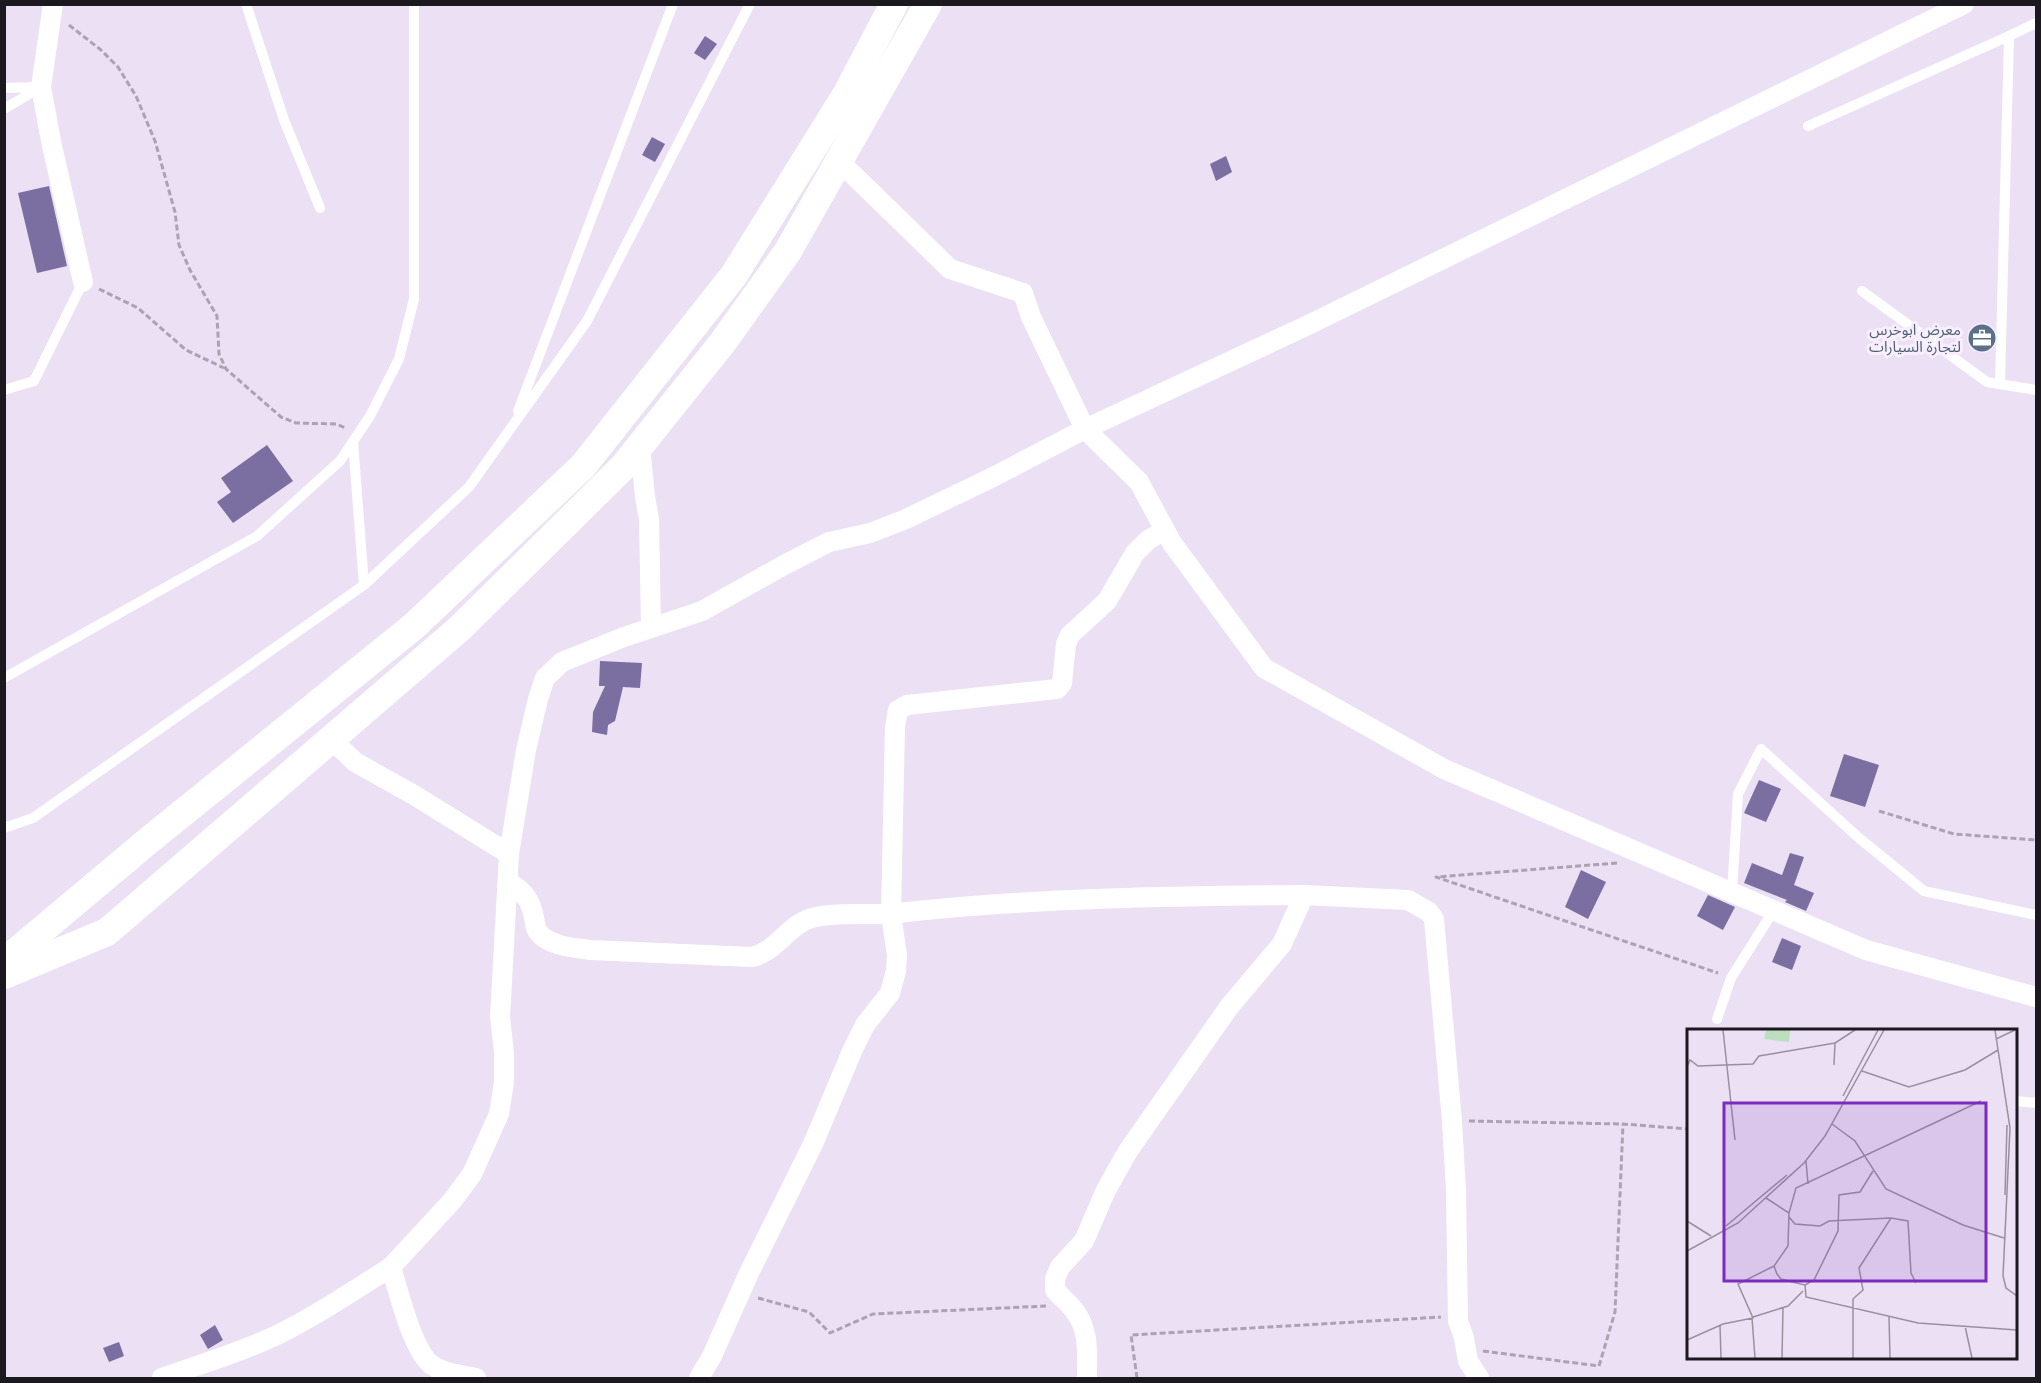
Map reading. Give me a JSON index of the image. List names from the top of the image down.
{
  "places": {
    "office": ["معرض ابوخرس لتجارة السيارات"]
  }
}
